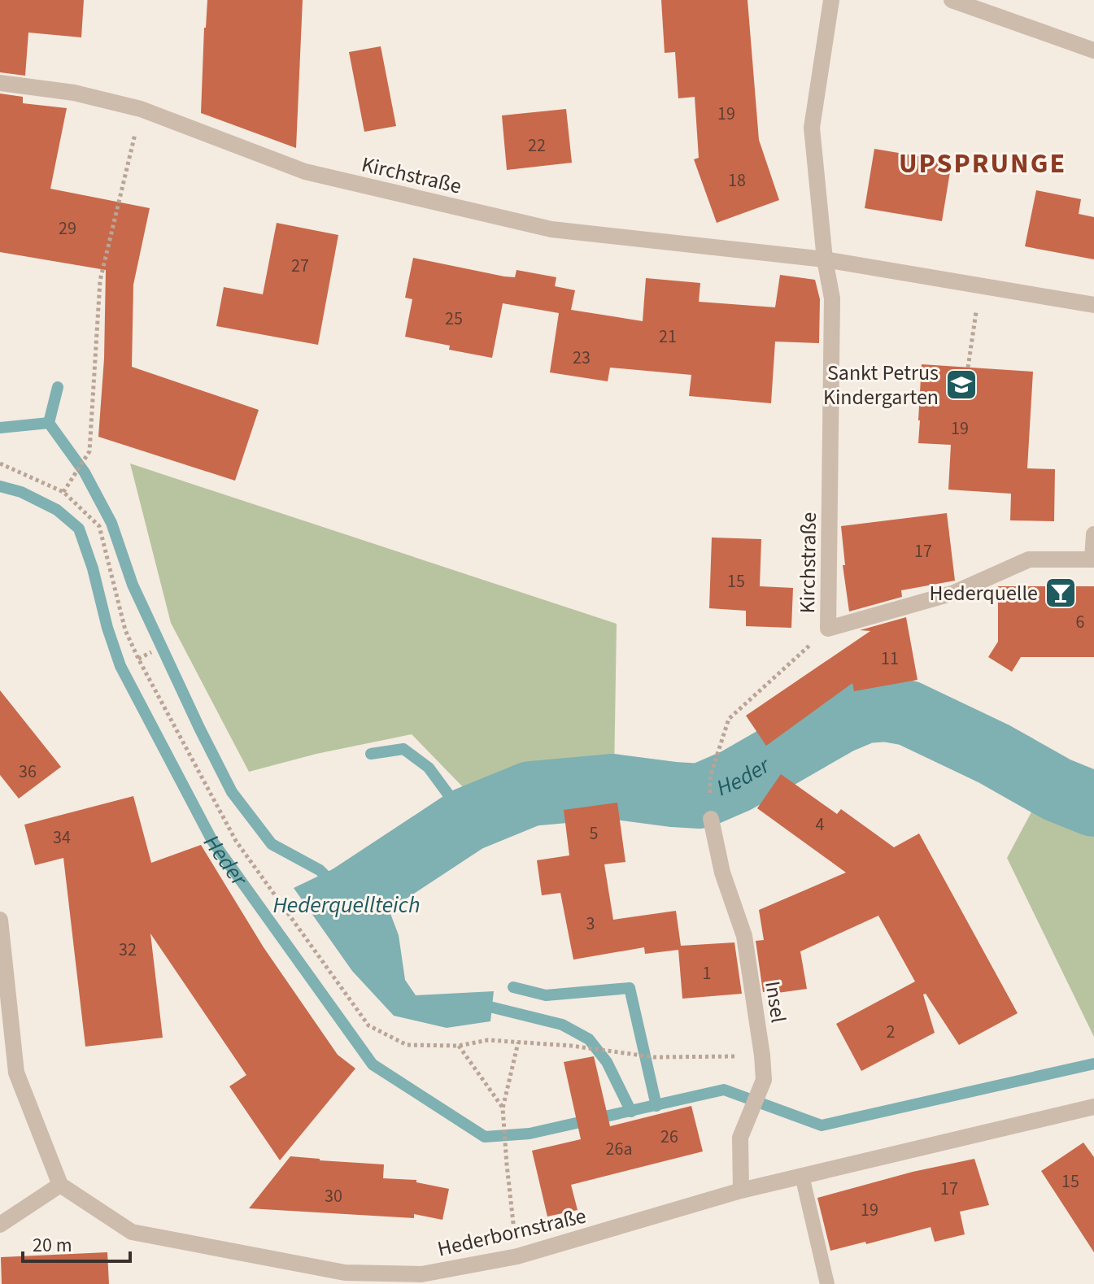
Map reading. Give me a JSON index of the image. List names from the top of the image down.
{
  "streets": {
    "street": ["Kirchstraße", "Insel", "Hederbornstraße"]
  },
  "crossings": [
    ["Insel", "Hederbornstraße"]
  ],
  "districts": ["UPSPRUNGE"],
  "water": ["Heder", "Hederquellteich"],
  "places": {
    "school or university": ["Sankt Petrus Kindergarten"],
    "bar": ["Hederquelle"]
  },
  "house_numbers": [
    "19",
    "22",
    "18",
    "29",
    "27",
    "25",
    "21",
    "23",
    "19",
    "17",
    "15",
    "6",
    "11",
    "36",
    "4",
    "5",
    "34",
    "3",
    "32",
    "1",
    "2",
    "26",
    "26a",
    "15",
    "17",
    "30",
    "19"
  ],
  "scale_bar": "20 m"
}
